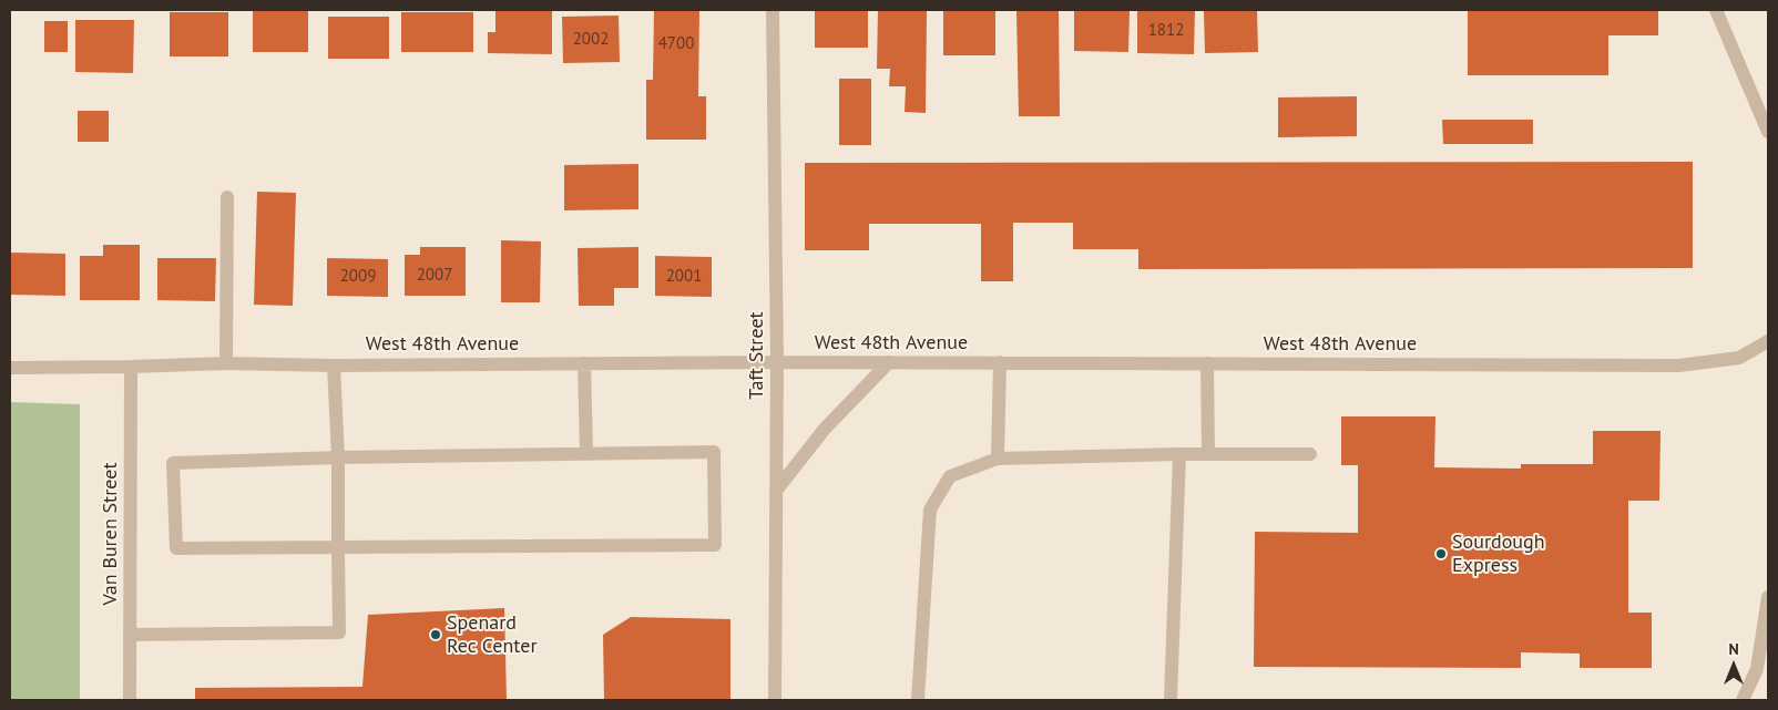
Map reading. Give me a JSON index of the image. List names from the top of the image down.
{
  "streets": {
    "street": ["West 48th Avenue", "Taft Street", "Van Buren Street"]
  },
  "crossings": [
    ["West 48th Avenue", "Taft Street"],
    ["West 48th Avenue", "Van Buren Street"]
  ],
  "places": ["Sourdough Express", "Spenard Rec Center"],
  "house_numbers": [
    "1812",
    "2002",
    "4700",
    "2007",
    "2009",
    "2001"
  ],
  "north": "top"
}
